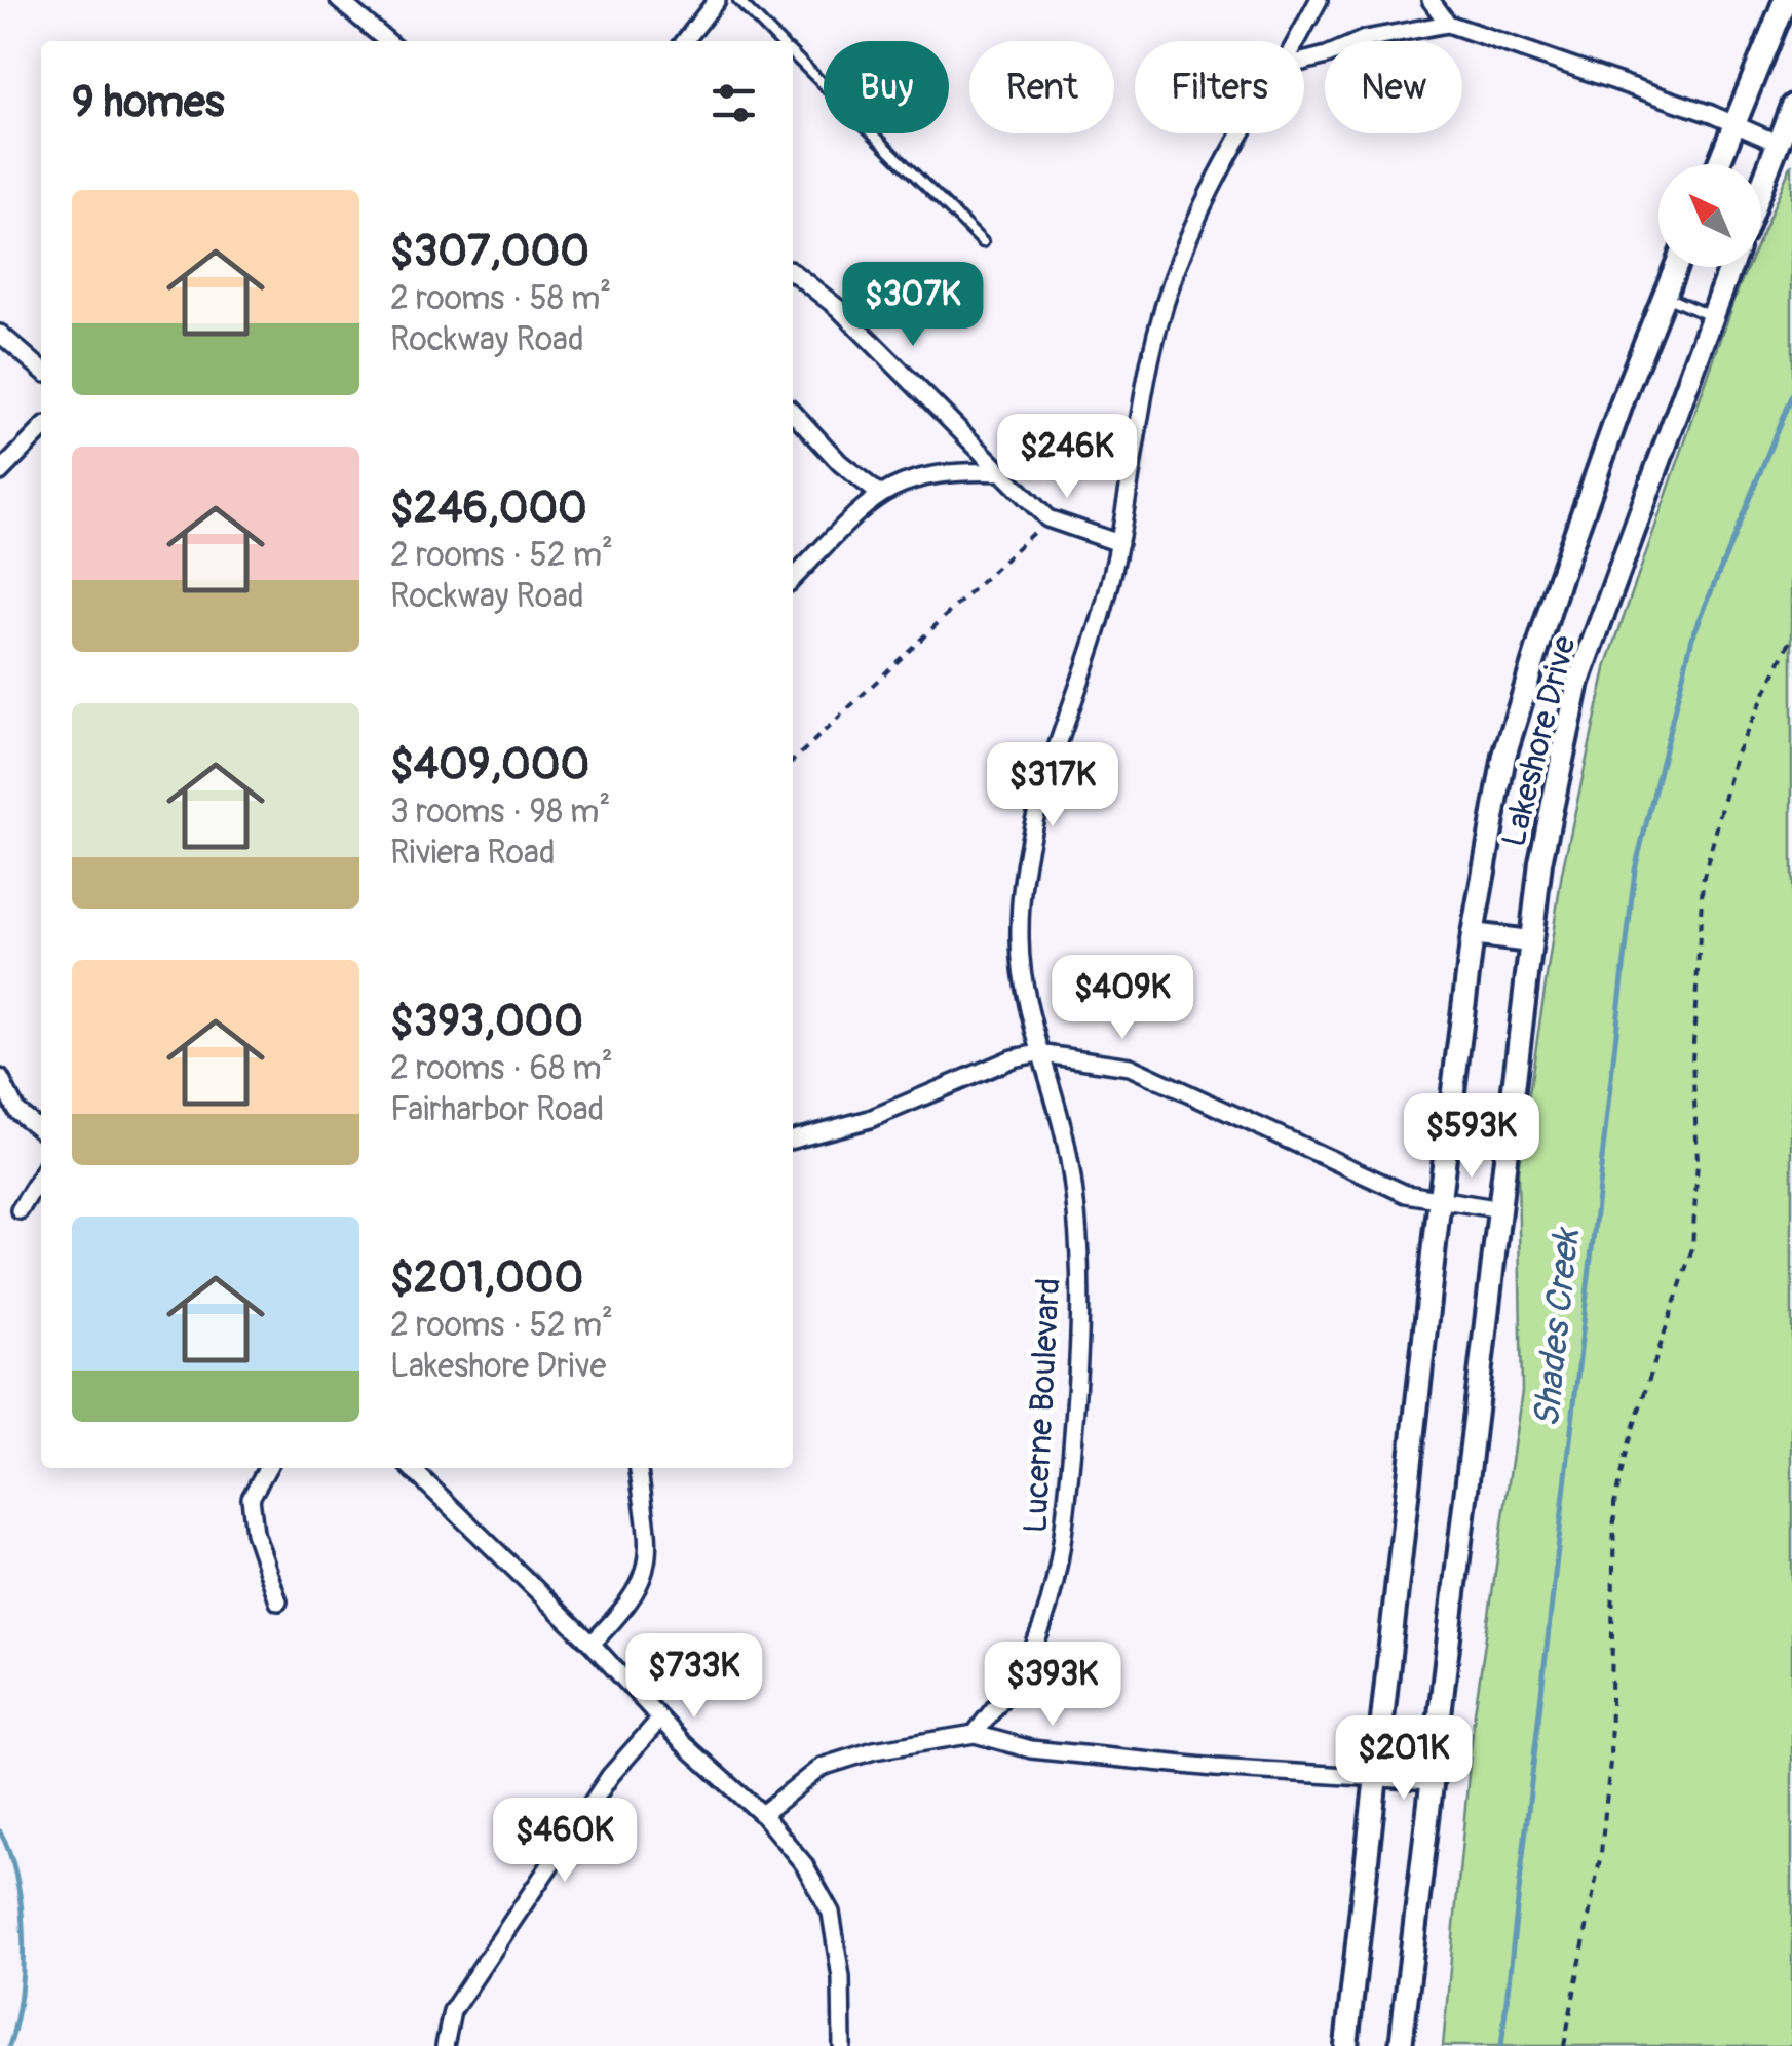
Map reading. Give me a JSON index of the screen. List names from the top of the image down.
{
  "streets": {
    "main road": ["Lakeshore Drive"],
    "street": ["Lucerne Boulevard"]
  },
  "water": ["Shades Creek"],
  "north": "top left",
  "page": {
    "chip": [
      "Buy",
      "Rent",
      "Filters",
      "New"
    ],
    "heading": "9 homes",
    "list": [
      {
        "name": "$307,000",
        "note": "2 rooms · 58 m² · Rockway Road"
      },
      {
        "name": "$246,000",
        "note": "2 rooms · 52 m² · Rockway Road"
      },
      {
        "name": "$409,000",
        "note": "3 rooms · 98 m² · Riviera Road"
      },
      {
        "name": "$393,000",
        "note": "2 rooms · 68 m² · Fairharbor Road"
      },
      {
        "name": "$201,000",
        "note": "2 rooms · 52 m² · Lakeshore Drive"
      }
    ],
    "price": [
      "$307K",
      "$246K",
      "$317K",
      "$409K",
      "$593K",
      "$733K",
      "$393K",
      "$201K",
      "$460K"
    ]
  }
}
